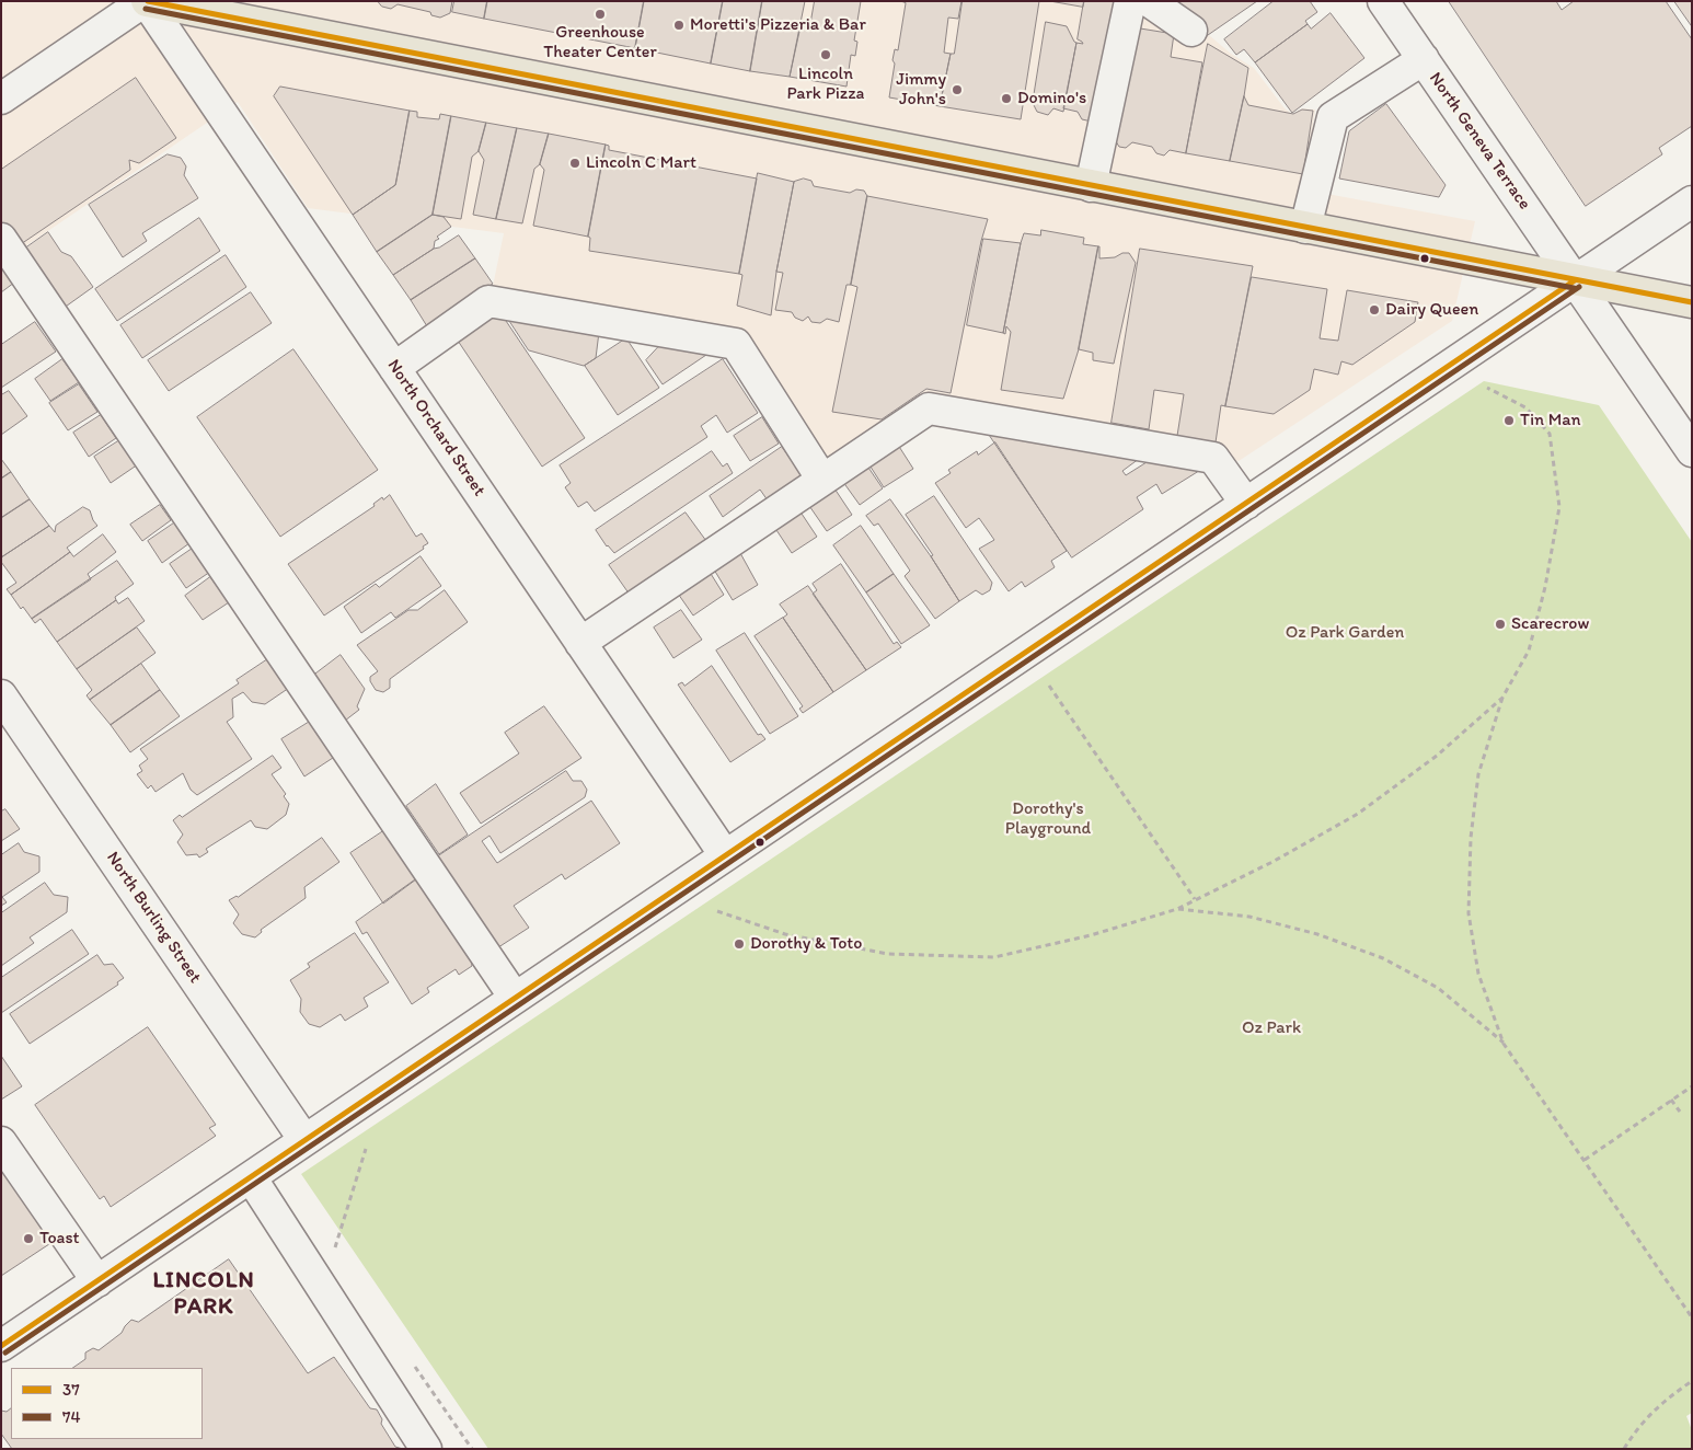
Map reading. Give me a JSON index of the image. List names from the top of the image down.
{
  "streets": {
    "street": ["North Geneva Terrace", "North Orchard Street", "North Burling Street"]
  },
  "districts": ["LINCOLN PARK"],
  "parks": ["Oz Park Garden", "Dorothy's Playground", "Oz Park"],
  "places": [
    "Greenhouse Theater Center",
    "Moretti's Pizzeria & Bar",
    "Lincoln Park Pizza",
    "Jimmy John's",
    "Domino's",
    "Lincoln C Mart",
    "Dairy Queen",
    "Tin Man",
    "Scarecrow",
    "Dorothy & Toto",
    "Toast"
  ],
  "lines": ["transit line 37", "transit line 74"],
  "legend": ["37", "74"]
}
